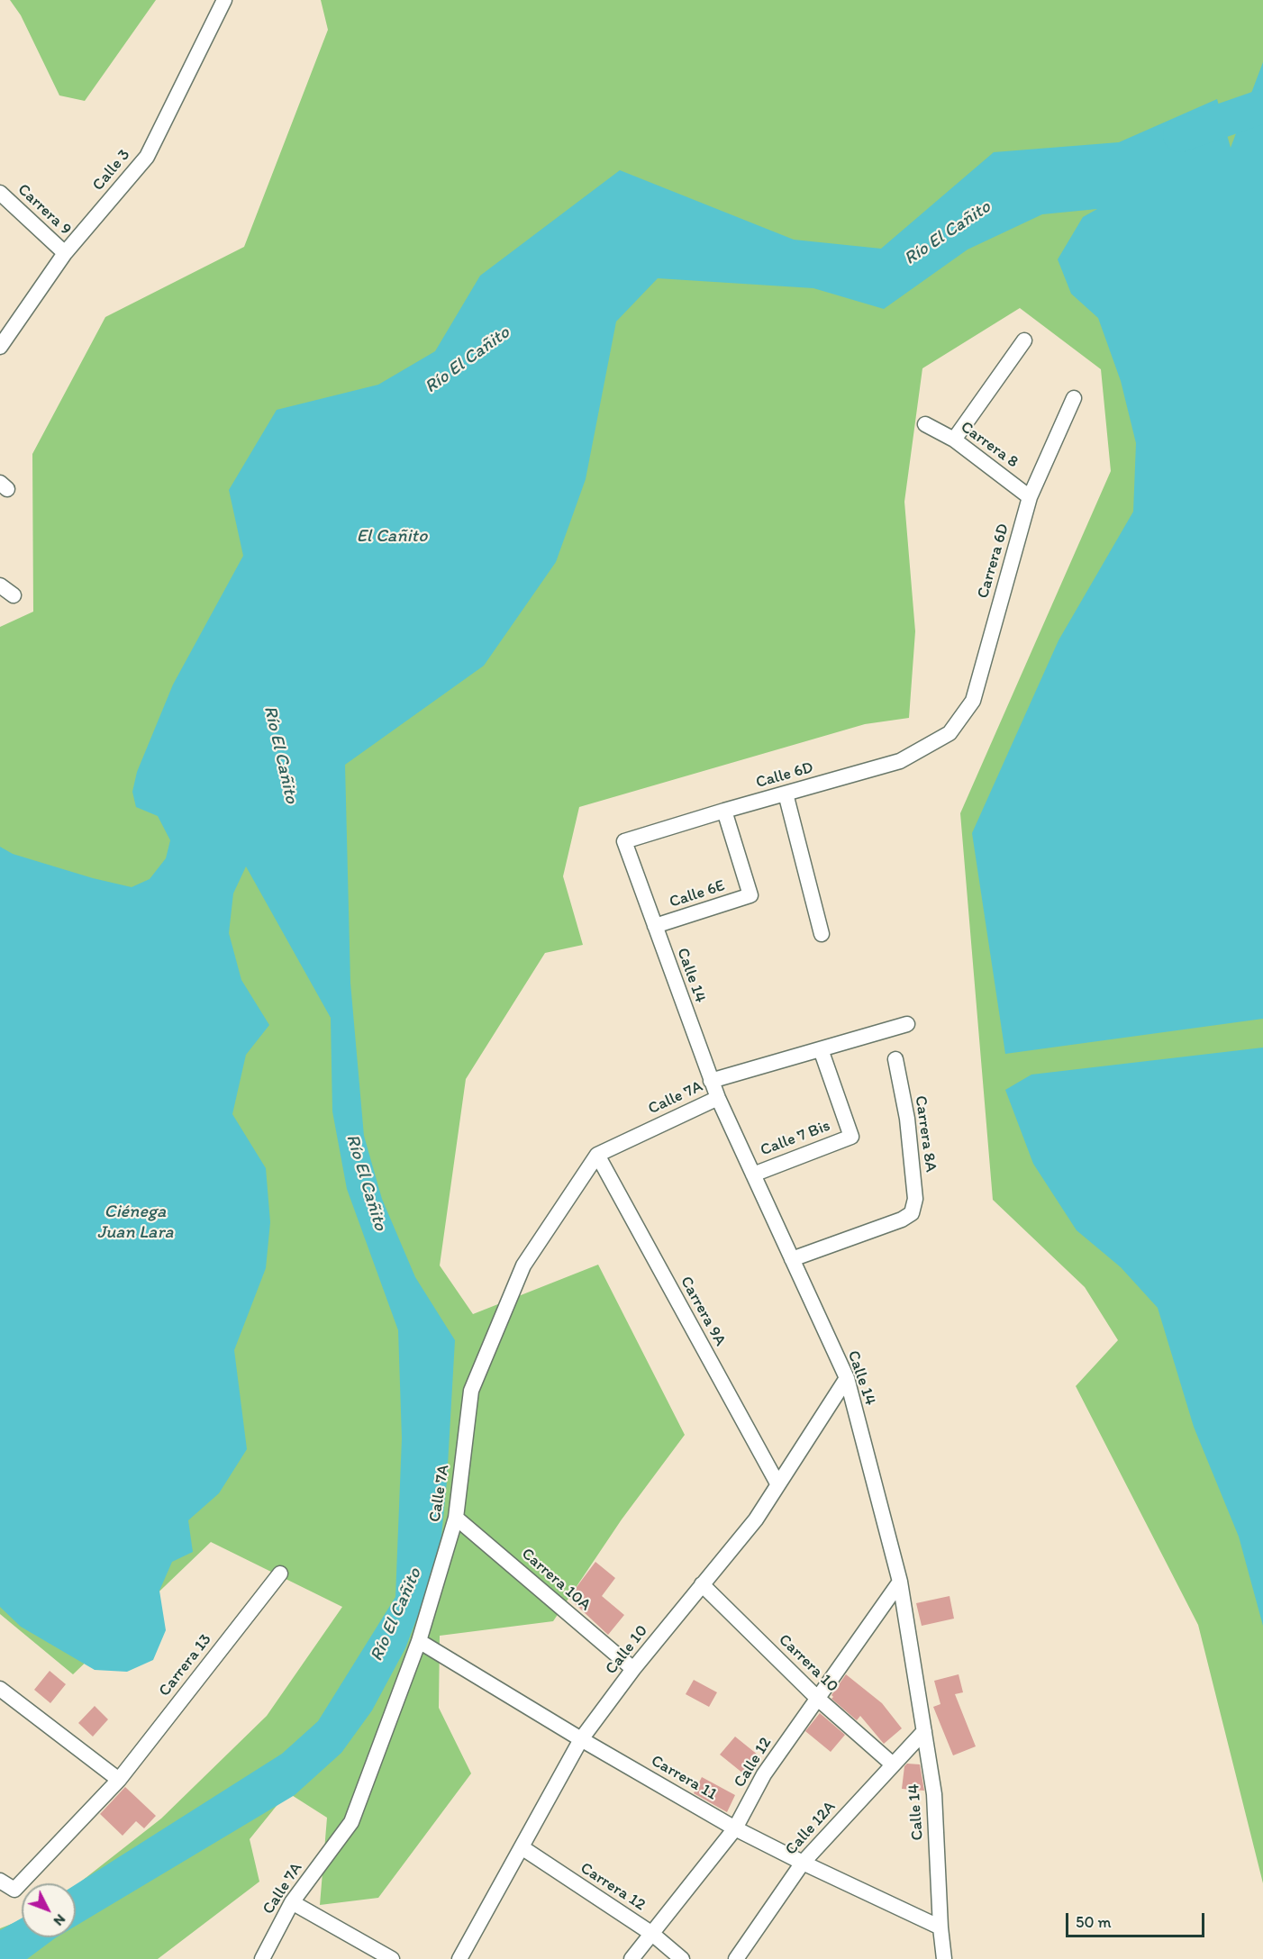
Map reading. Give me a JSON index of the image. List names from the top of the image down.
{
  "streets": {
    "street": [
      "Calle 3",
      "Carrera 9",
      "Carrera 8",
      "Carrera 6D",
      "Calle 6D",
      "Calle 6E",
      "Calle 14",
      "Calle 7A",
      "Carrera 8A",
      "Calle 7 Bis",
      "Carrera 9A",
      "Carrera 10A",
      "Calle 10",
      "Carrera 10",
      "Carrera 13",
      "Calle 12",
      "Carrera 11",
      "Calle 12A",
      "Carrera 12"
    ]
  },
  "crossings": [
    ["Calle 3", "Carrera 9"],
    ["Carrera 8", "Carrera 6D"],
    ["Carrera 6D", "Calle 6D"],
    ["Calle 6D", "Calle 6E"],
    ["Calle 6D", "Calle 14"],
    ["Calle 6E", "Calle 14"],
    ["Calle 14", "Calle 7A"],
    ["Calle 14", "Carrera 8A"],
    ["Calle 14", "Calle 7 Bis"],
    ["Calle 14", "Calle 10"],
    ["Calle 14", "Calle 12"],
    ["Calle 14", "Carrera 11"],
    ["Calle 14", "Calle 12A"],
    ["Calle 7A", "Calle 7 Bis"],
    ["Calle 7A", "Carrera 9A"],
    ["Calle 7A", "Carrera 10A"],
    ["Calle 7A", "Carrera 11"],
    ["Carrera 9A", "Calle 10"],
    ["Carrera 10A", "Calle 10"],
    ["Calle 10", "Carrera 10"],
    ["Calle 10", "Carrera 11"],
    ["Calle 10", "Carrera 12"],
    ["Carrera 10", "Calle 12"],
    ["Carrera 10", "Calle 12A"],
    ["Calle 12", "Carrera 11"],
    ["Calle 12", "Carrera 12"],
    ["Carrera 11", "Calle 12A"]
  ],
  "water": ["Río El Cañito", "El Cañito", "Ciénega Juan Lara"],
  "scale_bar": "50 m",
  "north": "bottom right"
}
